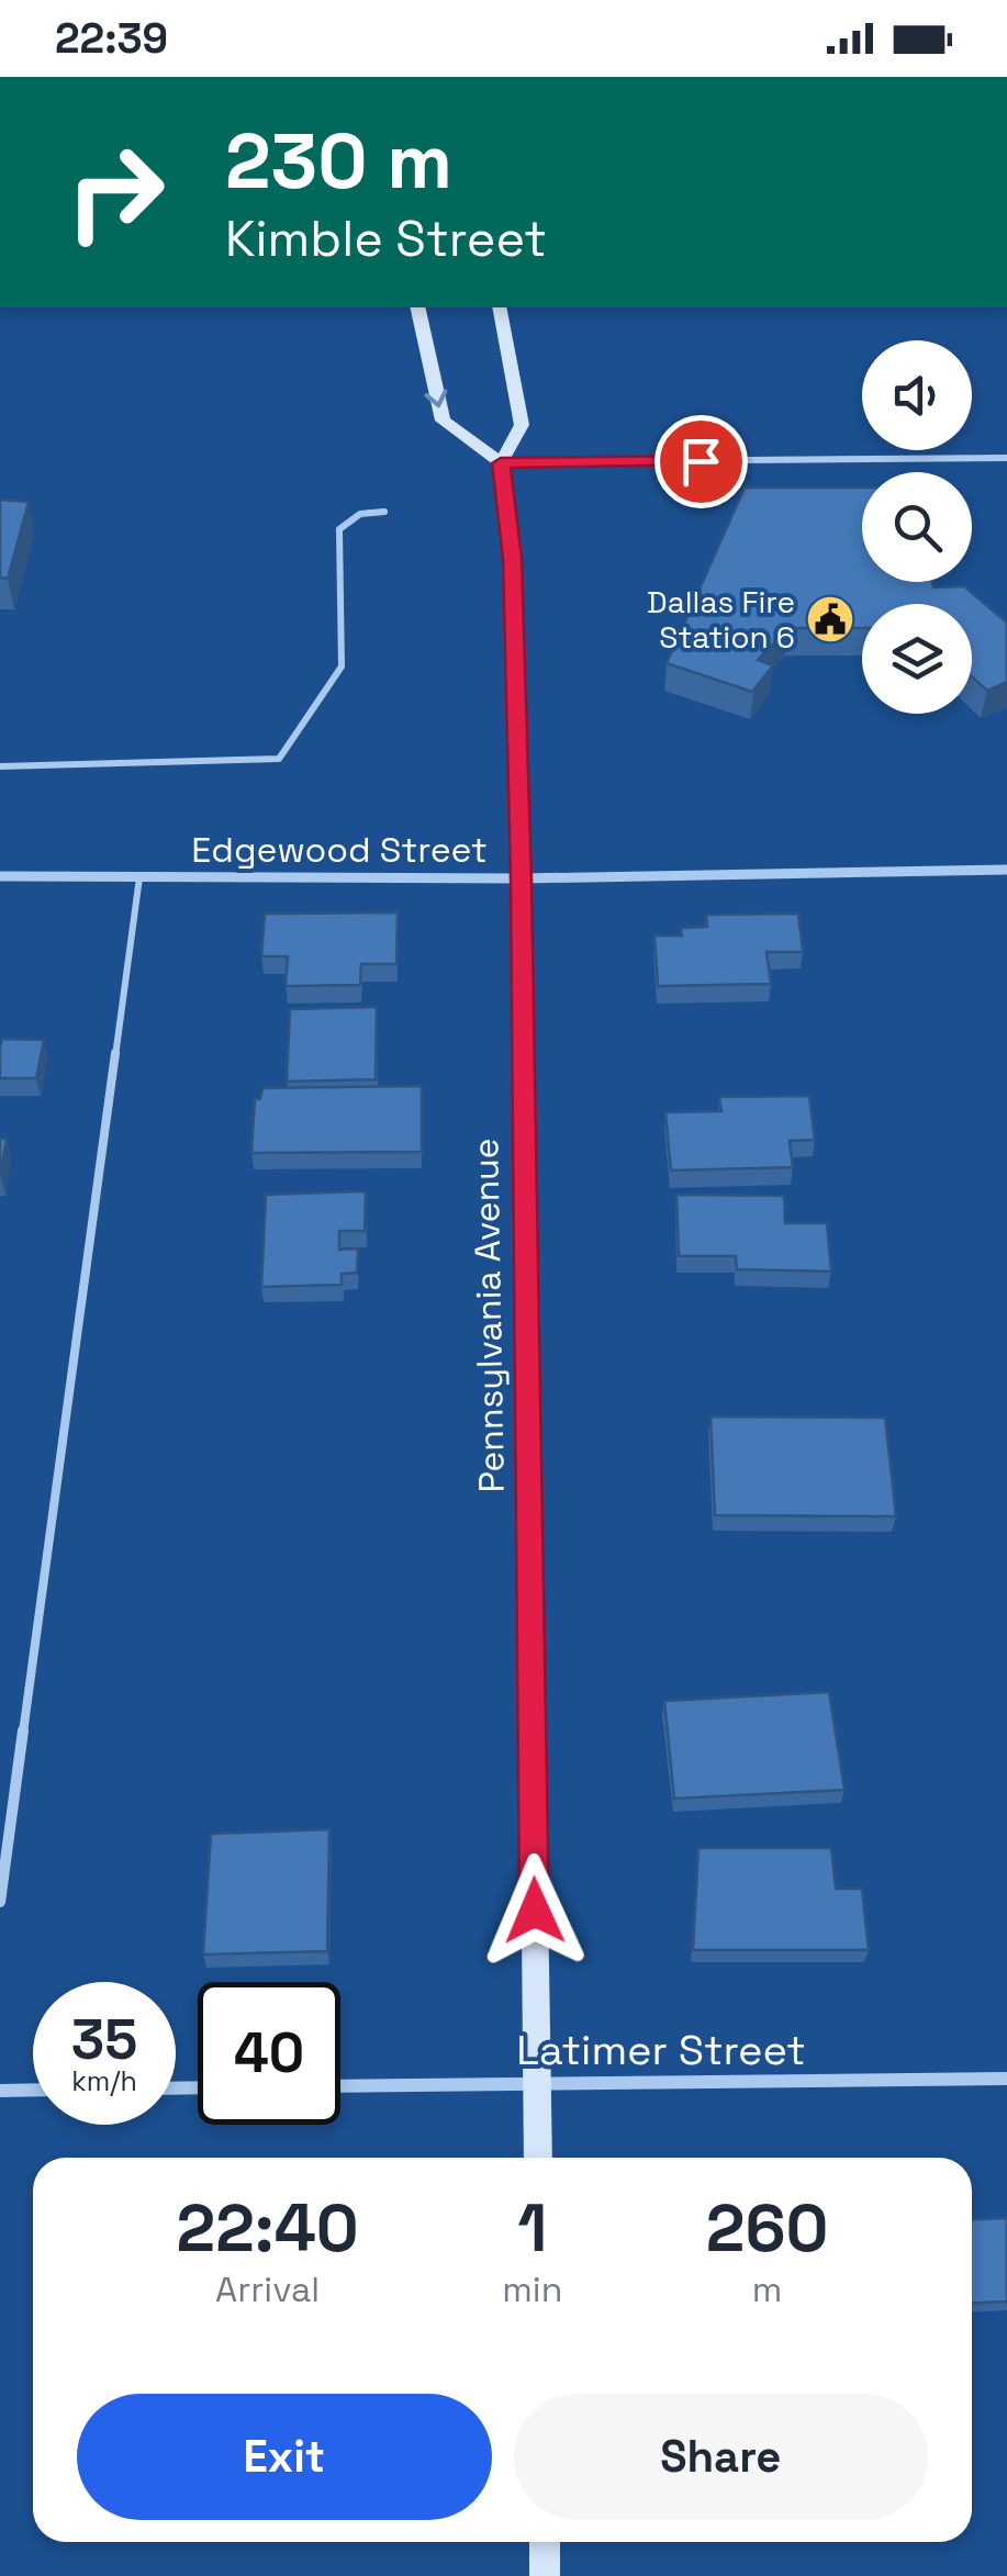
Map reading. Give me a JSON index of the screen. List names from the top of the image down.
{
  "streets": {
    "street": ["Edgewood Street", "Pennsylvania Avenue", "Latimer Street"]
  },
  "crossings": [
    ["Edgewood Street", "Pennsylvania Avenue"],
    ["Pennsylvania Avenue", "Latimer Street"]
  ],
  "places": {
    "public building": ["Dallas Fire Station 6"]
  },
  "page": {
    "status": "22:39",
    "turn": ["230 m", "Kimble Street"],
    "speed": "35 km/h",
    "limit": "40",
    "eta": [
      "22:40",
      "Arrival",
      "1",
      "min",
      "260",
      "m"
    ],
    "buttons": ["Exit", "Share"]
  }
}
